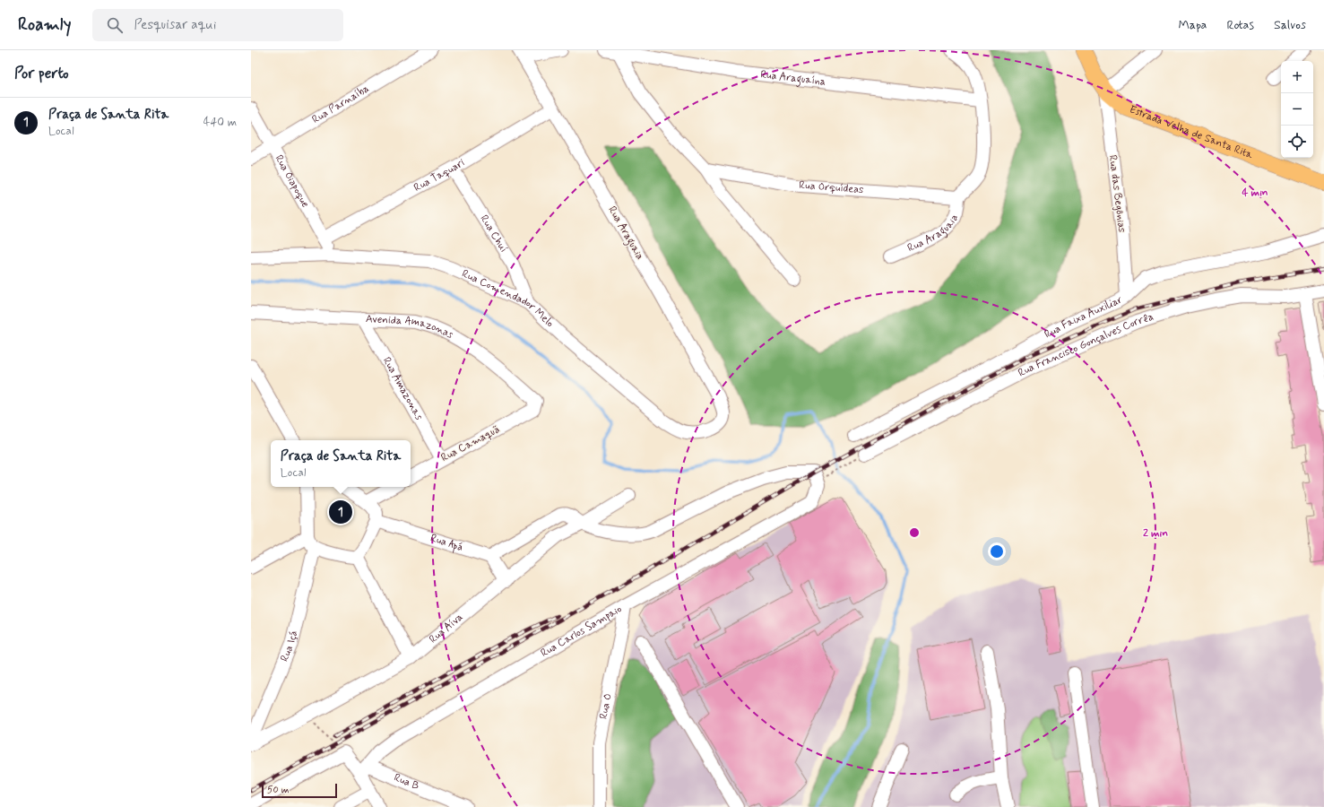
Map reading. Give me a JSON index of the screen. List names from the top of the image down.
{
  "streets": {
    "main road": ["Estrada Velha de Santa Rita"],
    "street": [
      "Rua Araguaína",
      "Rua Parnaíba",
      "Rua Taquari",
      "Rua Oiapoque",
      "Rua Orquídeas",
      "Rua das Begônias",
      "Rua Araguaia",
      "Rua Chuí",
      "Rua Comendador Melo",
      "Rua Faixa Auxiliar",
      "Avenida Amazonas",
      "Rua Francisco Gonçalves Corrêa",
      "Rua Amazonas",
      "Rua Camaquã",
      "Rua Apá",
      "Rua Aíva",
      "Rua Carlos Sampaio",
      "Rua Içá",
      "Rua O",
      "Rua B"
    ]
  },
  "crossings": [
    ["Rua Parnaíba", "Rua Oiapoque"],
    ["Estrada Velha de Santa Rita", "Rua das Begônias"],
    ["Rua Taquari", "Rua Oiapoque"],
    ["Rua Taquari", "Rua Araguaia"],
    ["Rua Taquari", "Rua Chuí"],
    ["Rua Oiapoque", "Rua Comendador Melo"],
    ["Rua Orquídeas", "Rua Araguaia"],
    ["Rua das Begônias", "Rua Faixa Auxiliar"],
    ["Rua Araguaia", "Rua Comendador Melo"],
    ["Rua Chuí", "Rua Comendador Melo"],
    ["Avenida Amazonas", "Rua Amazonas"],
    ["Avenida Amazonas", "Rua Camaquã"],
    ["Rua Amazonas", "Rua Camaquã"],
    ["Rua Carlos Sampaio", "Rua O"],
    ["Rua Carlos Sampaio", "Rua B"]
  ],
  "scale_bar": "50 m",
  "page": {
    "header": "Roamly",
    "search": "Pesquisar aqui",
    "nav": ["Mapa", "Rotas", "Salvos"],
    "heading": "Por perto",
    "map_buttons": ["+", "−"],
    "list": [
      {
        "mark": "1",
        "name": "Praça de Santa Rita",
        "note": "Local",
        "value": "440 m"
      }
    ],
    "popup": ["Praça de Santa Rita", "Local"],
    "pins": "1",
    "scale": "50 m"
  },
  "rings": ["4 min", "2 min"]
}
